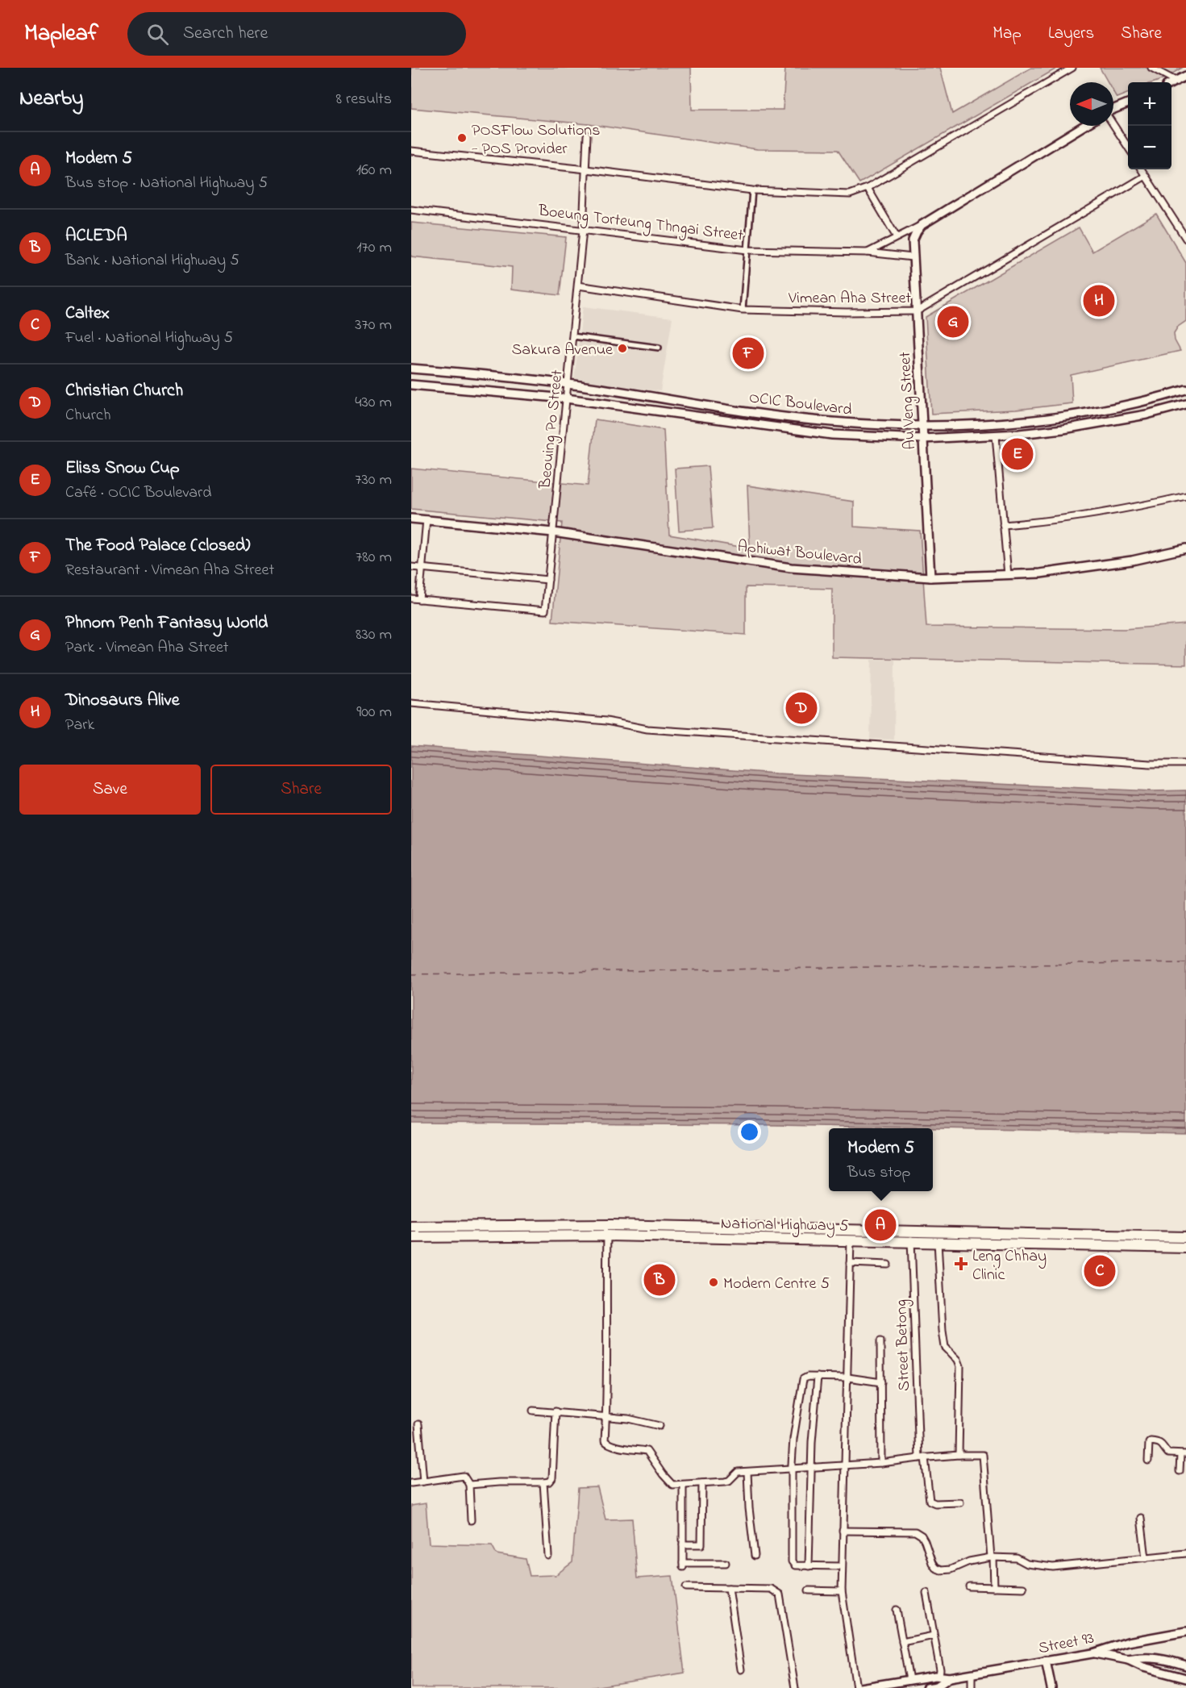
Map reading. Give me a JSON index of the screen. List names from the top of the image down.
{
  "streets": {
    "highway": ["National Highway 5"],
    "street": [
      "Boeung Torteung Thngai Street",
      "Vimean Aha Street",
      "Au Veng Street",
      "OCIC Boulevard",
      "Beouing Po Street",
      "Aphiwat Boulevard",
      "Street Betong",
      "Street 93"
    ]
  },
  "crossings": [
    ["Boeung Torteung Thngai Street", "Au Veng Street"],
    ["Boeung Torteung Thngai Street", "Beouing Po Street"],
    ["Vimean Aha Street", "Au Veng Street"],
    ["Vimean Aha Street", "Beouing Po Street"],
    ["Au Veng Street", "OCIC Boulevard"],
    ["Au Veng Street", "Aphiwat Boulevard"],
    ["OCIC Boulevard", "Beouing Po Street"],
    ["Beouing Po Street", "Aphiwat Boulevard"],
    ["National Highway 5", "Street Betong"]
  ],
  "places": {
    "other": ["POSFlow Solutions - POS Provider", "Sakura Avenue", "Modern Centre 5"],
    "health": ["Leng Chhay Clinic"]
  },
  "north": "left",
  "page": {
    "header": "Mapleaf",
    "search": "Search here",
    "nav": ["Map", "Layers", "Share"],
    "heading": ["Nearby", "8 results"],
    "map_buttons": ["+", "−"],
    "list": [
      {
        "mark": "A",
        "name": "Modern 5",
        "note": "Bus stop · National Highway 5",
        "value": "160 m"
      },
      {
        "mark": "B",
        "name": "ACLEDA",
        "note": "Bank · National Highway 5",
        "value": "170 m"
      },
      {
        "mark": "C",
        "name": "Caltex",
        "note": "Fuel · National Highway 5",
        "value": "370 m"
      },
      {
        "mark": "D",
        "name": "Christian Church",
        "note": "Church",
        "value": "430 m"
      },
      {
        "mark": "E",
        "name": "Eliss Snow Cup",
        "note": "Café · OCIC Boulevard",
        "value": "730 m"
      },
      {
        "mark": "F",
        "name": "The Food Palace (closed)",
        "note": "Restaurant · Vimean Aha Street",
        "value": "780 m"
      },
      {
        "mark": "G",
        "name": "Phnom Penh Fantasy World",
        "note": "Park · Vimean Aha Street",
        "value": "830 m"
      },
      {
        "mark": "H",
        "name": "Dinosaurs Alive",
        "note": "Park",
        "value": "900 m"
      }
    ],
    "pins": [
      "H",
      "G",
      "F",
      "E",
      "D",
      "A",
      "C",
      "B"
    ],
    "buttons": ["Save", "Share"],
    "popup": ["Modern 5", "Bus stop"]
  }
}
